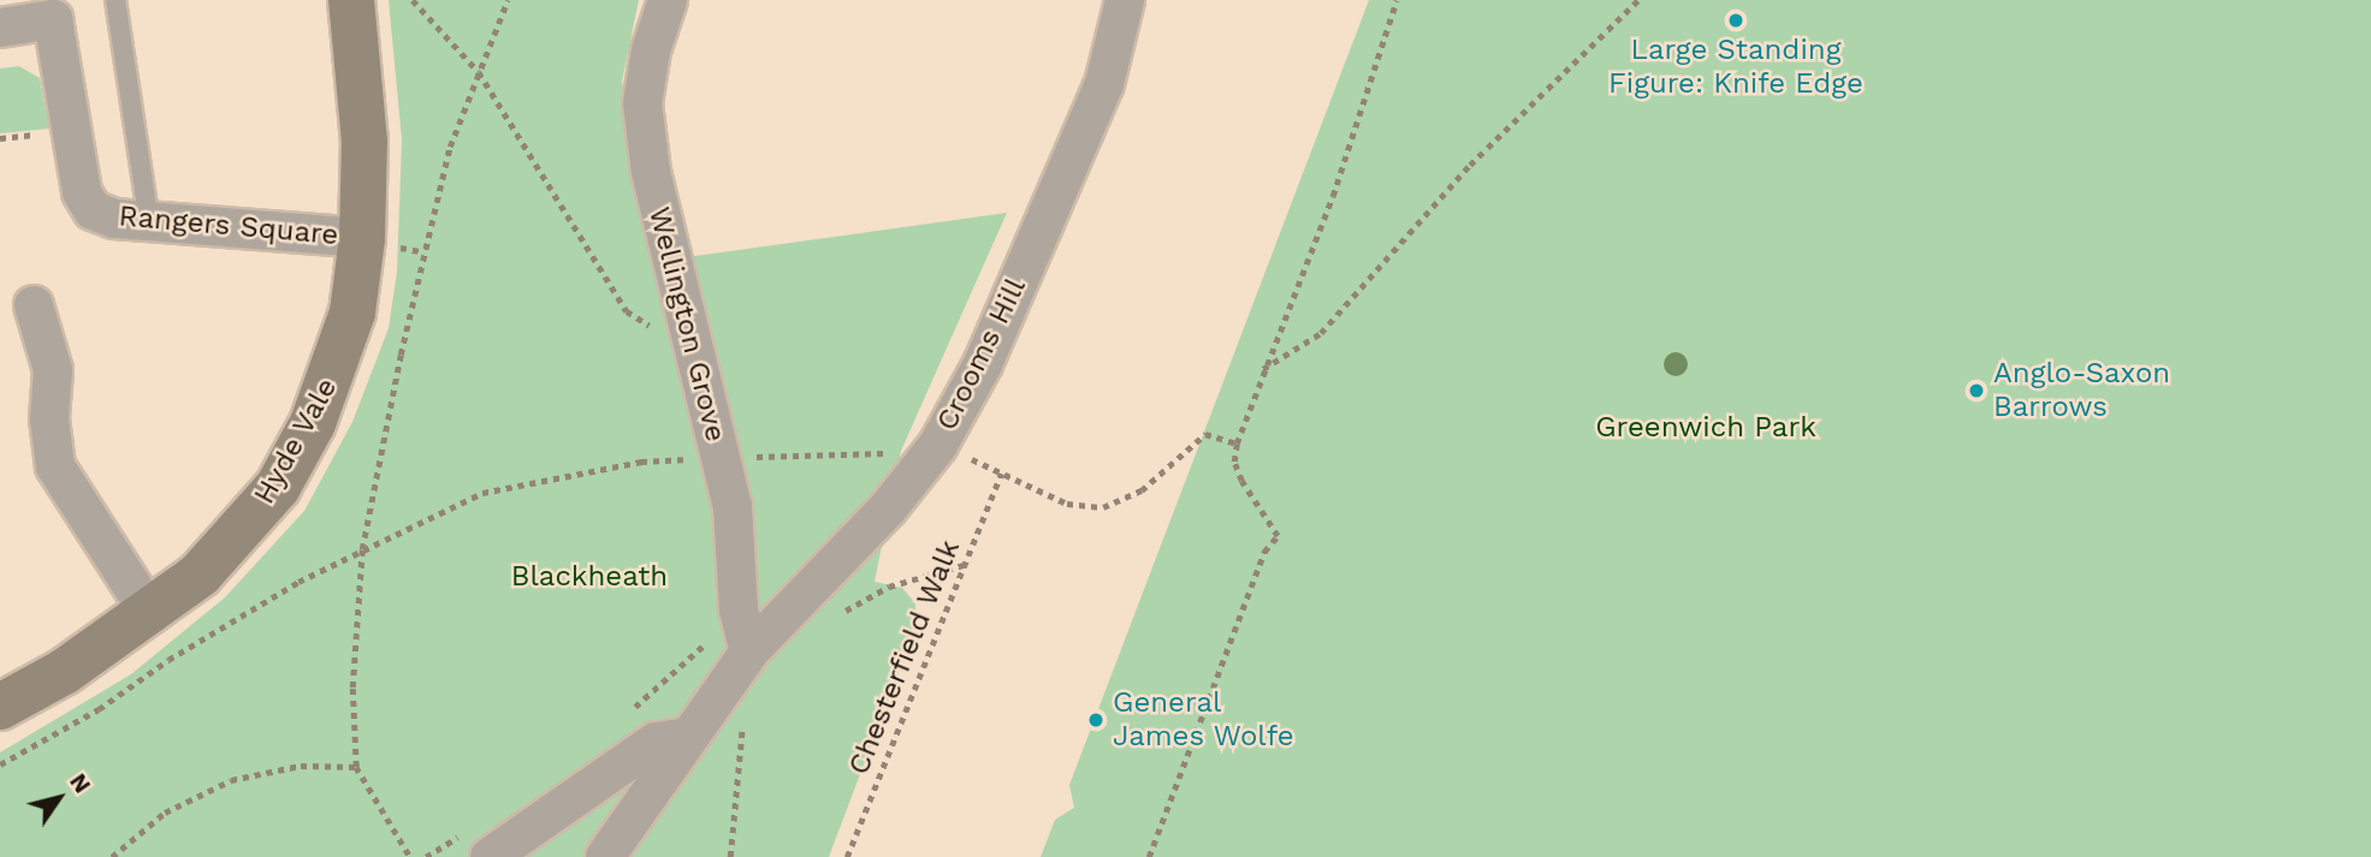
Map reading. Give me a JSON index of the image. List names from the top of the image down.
{
  "streets": {
    "main road": ["Hyde Vale"],
    "street": ["Rangers Square", "Wellington Grove", "Crooms Hill"],
    "path": ["Chesterfield Walk"]
  },
  "crossings": [
    ["Rangers Square", "Hyde Vale"],
    ["Wellington Grove", "Crooms Hill"]
  ],
  "parks": ["Greenwich Park", "Blackheath"],
  "places": ["Large Standing Figure: Knife Edge", "Anglo-Saxon Barrows", "General James Wolfe"],
  "north": "top right"
}
